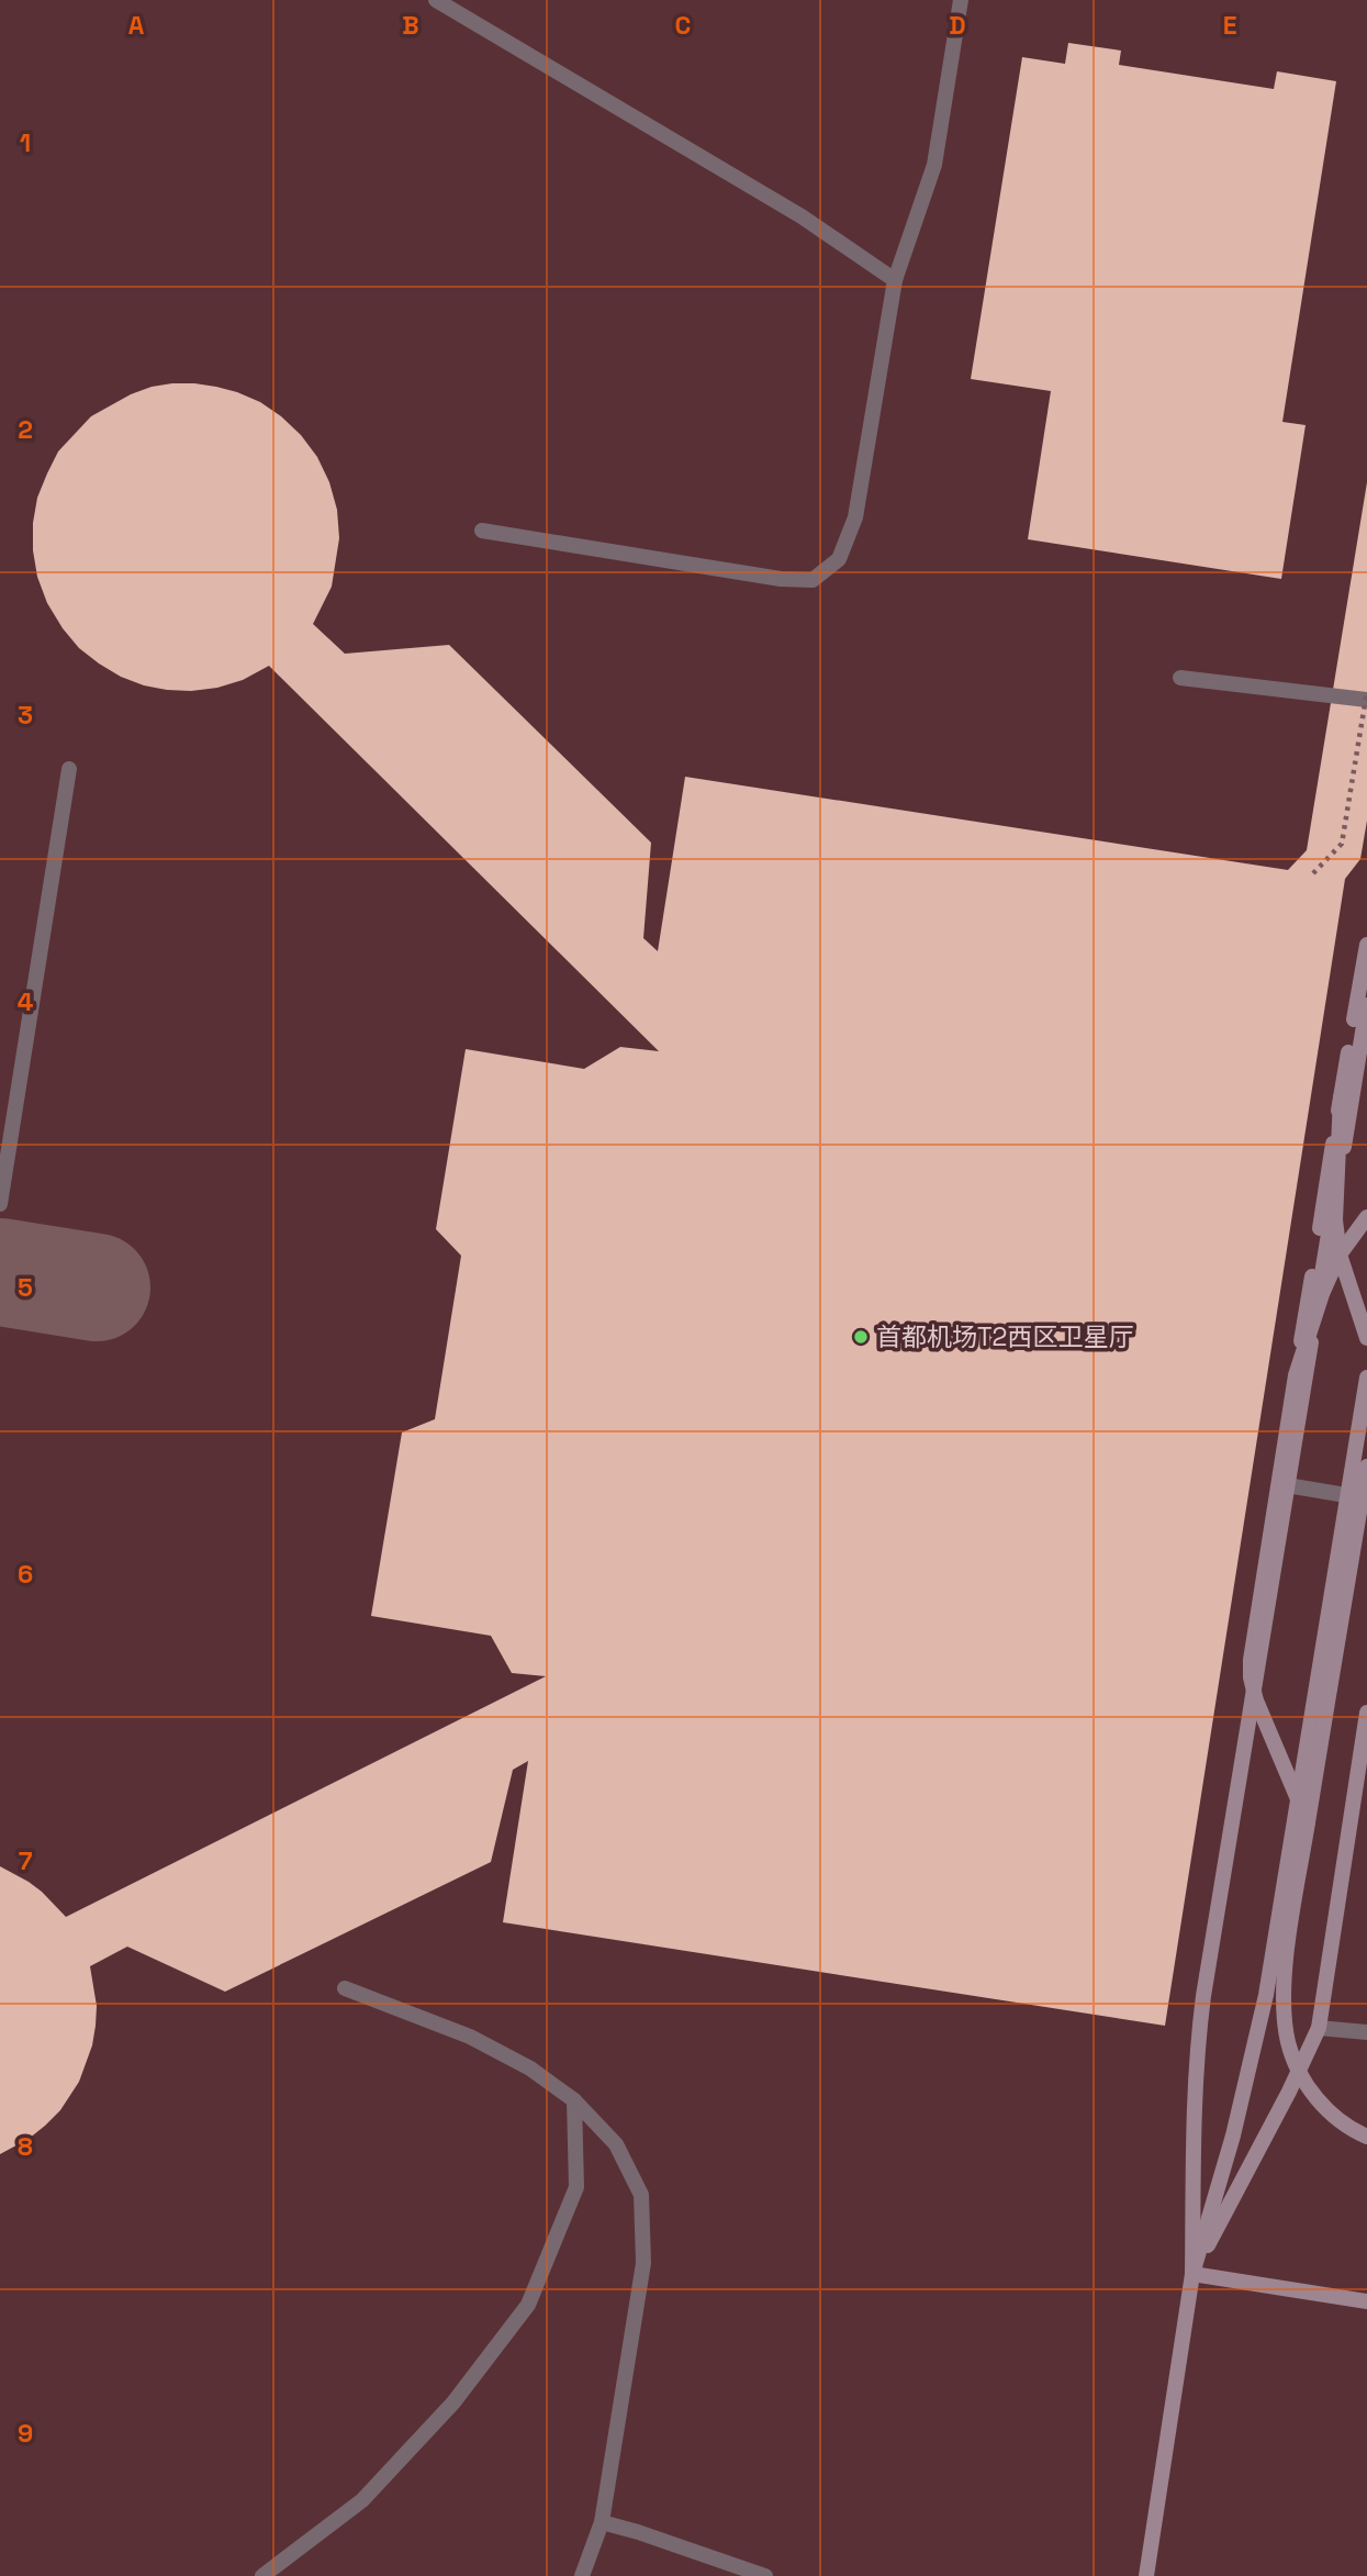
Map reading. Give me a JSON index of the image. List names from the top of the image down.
{
  "places": ["首都机场T2西区卫星厅"],
  "grid": {
    "columns": [
      "A",
      "B",
      "C",
      "D",
      "E"
    ],
    "rows": [
      "1",
      "2",
      "3",
      "4",
      "5",
      "6",
      "7",
      "8",
      "9"
    ]
  }
}
